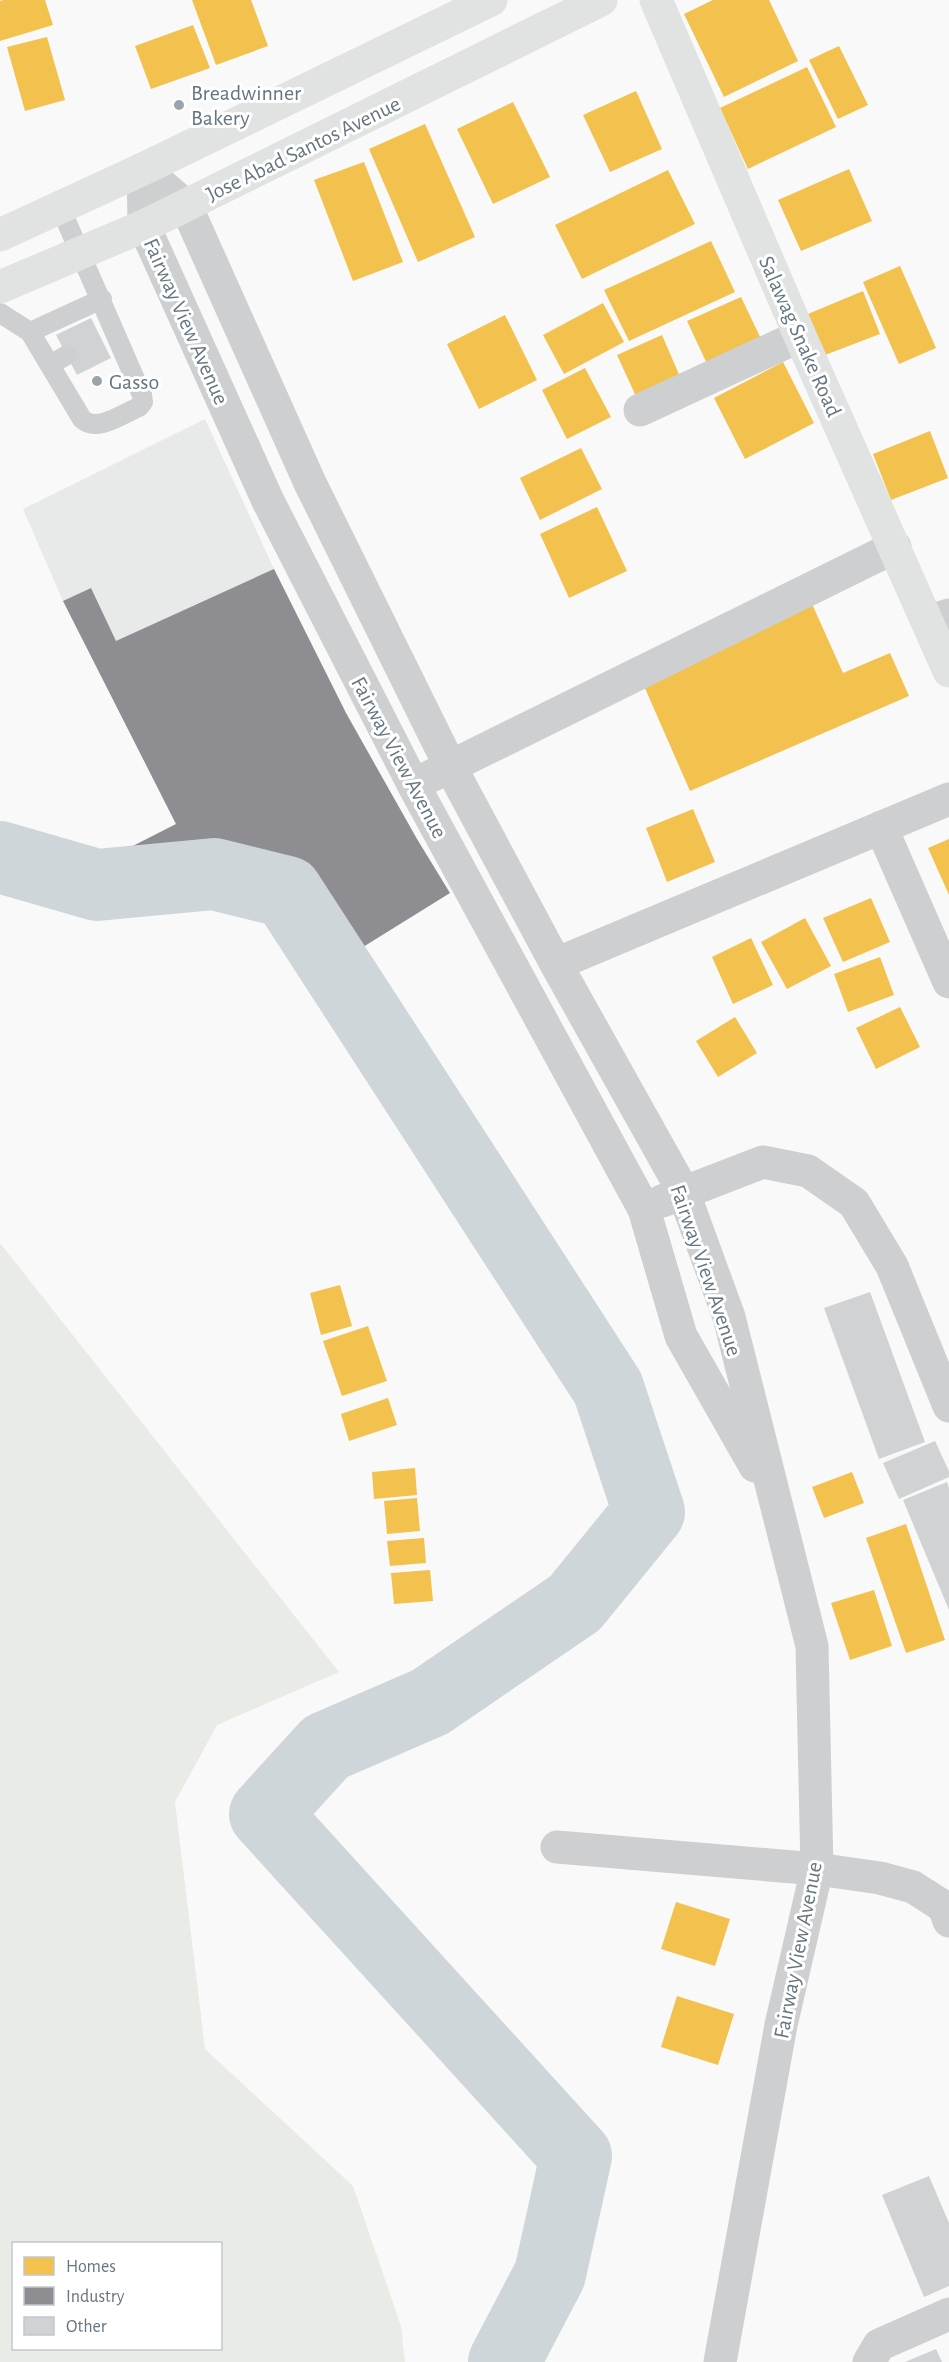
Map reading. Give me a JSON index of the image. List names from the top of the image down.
{
  "streets": {
    "main road": ["Jose Abad Santos Avenue", "Salawag Snake Road"],
    "street": ["Fairway View Avenue"]
  },
  "crossings": [
    ["Jose Abad Santos Avenue", "Fairway View Avenue"]
  ],
  "places": ["Breadwinner Bakery", "Gasso"],
  "legend": ["Homes", "Industry", "Other"]
}
